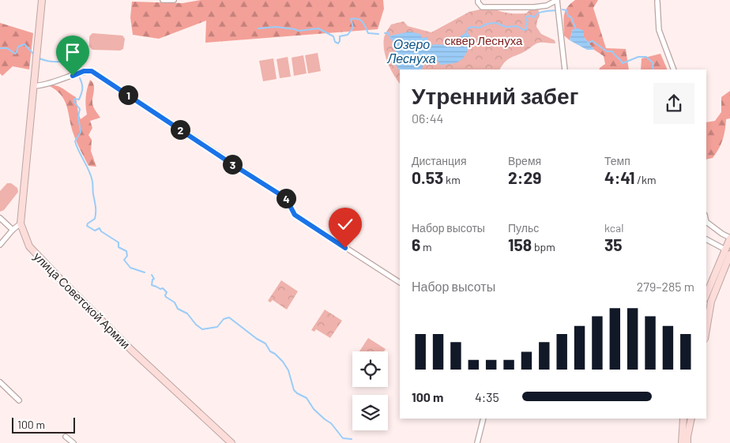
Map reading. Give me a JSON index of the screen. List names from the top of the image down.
{
  "streets": {
    "street": ["улица Советской Армии"]
  },
  "water": ["Озеро Леснуха"],
  "parks": ["сквер Леснуха"],
  "scale_bar": "100 m",
  "page": {
    "heading": ["Утренний забег", "06:44"],
    "pins": [
      "1",
      "2",
      "3",
      "4"
    ],
    "stats": [
      ["Дистанция", "0.53 km"],
      ["Время", "2:29"],
      ["Темп", "4:41 /km"],
      ["Набор высоты", "6 m"],
      ["Пульс", "158 bpm"],
      ["kcal", "35"]
    ],
    "chart": ["Набор высоты", "279–285 m"],
    "list": [
      {
        "name": "100 m",
        "note": "4:35"
      }
    ],
    "scale": "100 m"
  }
}
